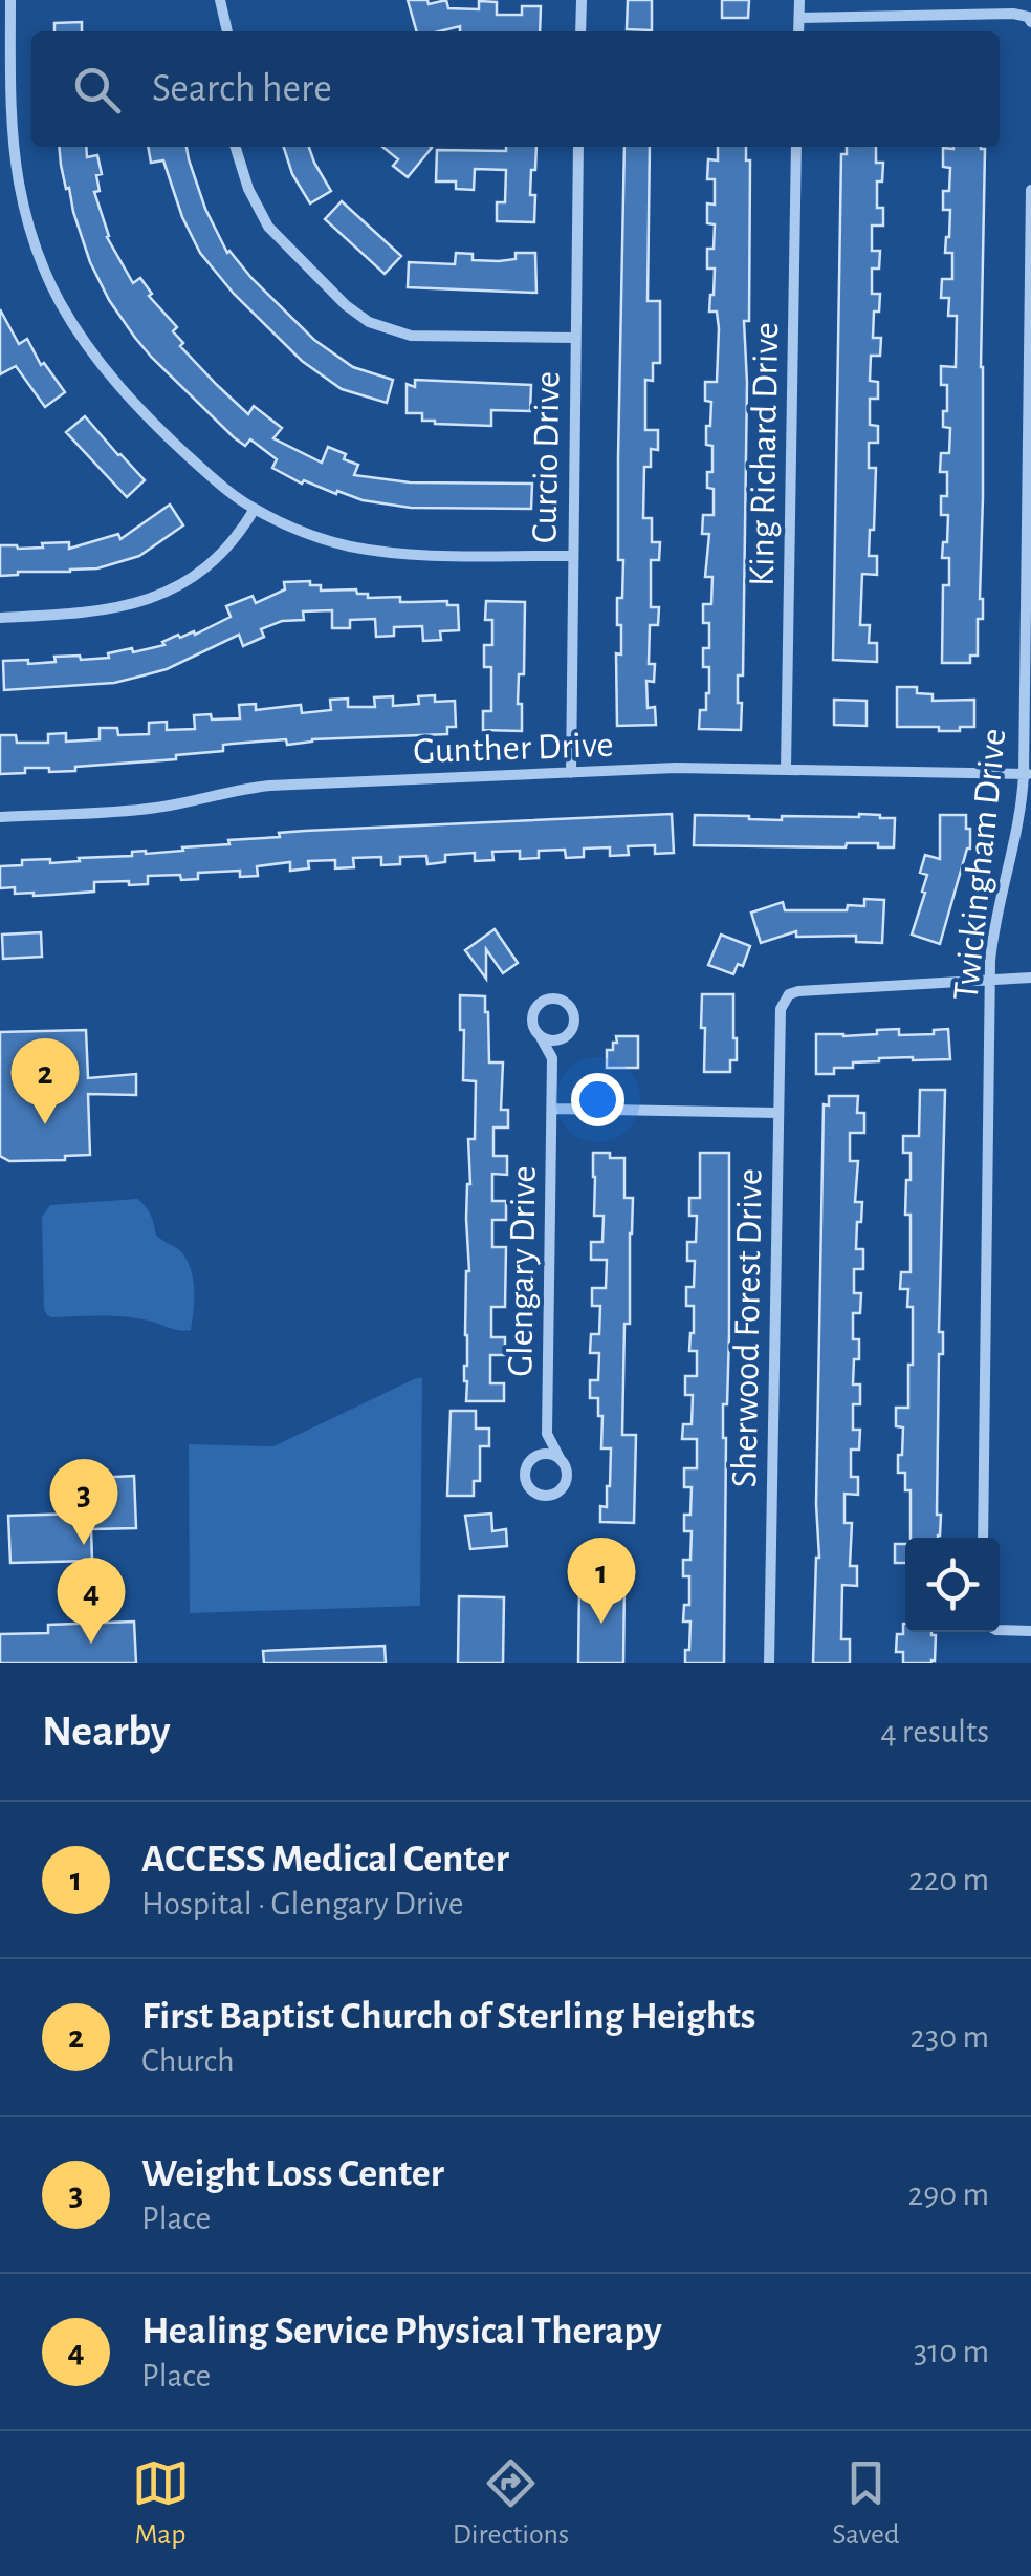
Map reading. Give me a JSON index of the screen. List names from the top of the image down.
{
  "streets": {
    "street": [
      "King Richard Drive",
      "Curcio Drive",
      "Gunther Drive",
      "Twickingham Drive",
      "Glengary Drive",
      "Sherwood Forest Drive"
    ]
  },
  "crossings": [
    ["King Richard Drive", "Gunther Drive"],
    ["Curcio Drive", "Gunther Drive"],
    ["Gunther Drive", "Twickingham Drive"],
    ["Twickingham Drive", "Sherwood Forest Drive"]
  ],
  "page": {
    "search": "Search here",
    "pins": [
      "2",
      "3",
      "1",
      "4"
    ],
    "heading": ["Nearby", "4 results"],
    "list": [
      {
        "mark": "1",
        "name": "ACCESS Medical Center",
        "note": "Hospital · Glengary Drive",
        "value": "220 m"
      },
      {
        "mark": "2",
        "name": "First Baptist Church of Sterling Heights",
        "note": "Church",
        "value": "230 m"
      },
      {
        "mark": "3",
        "name": "Weight Loss Center",
        "note": "Place",
        "value": "290 m"
      },
      {
        "mark": "4",
        "name": "Healing Service Physical Therapy",
        "note": "Place",
        "value": "310 m"
      }
    ],
    "nav": ["Map", "Directions", "Saved"]
  }
}
